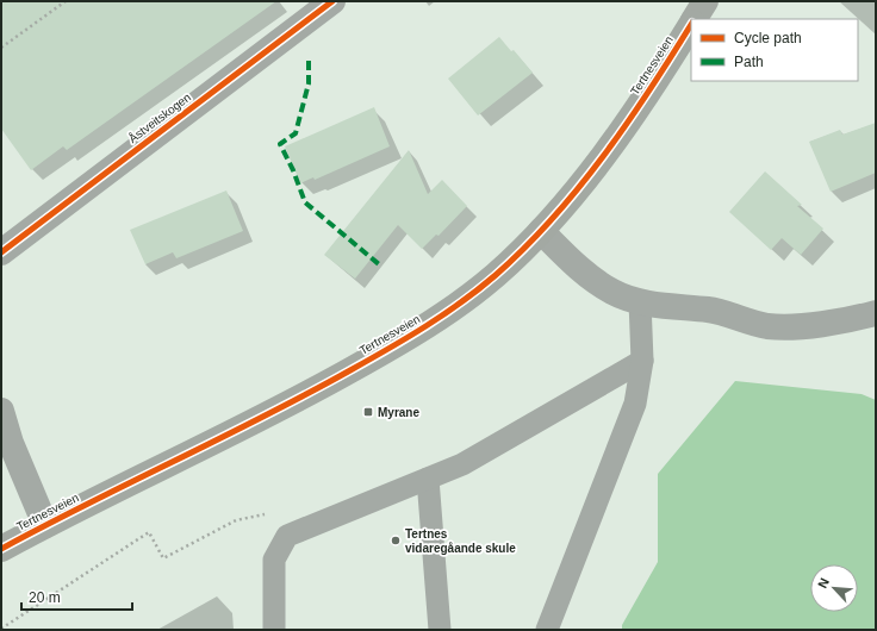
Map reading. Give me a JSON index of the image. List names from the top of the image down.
{
  "streets": {
    "main road": ["Tertnesveien"],
    "street": ["Åstveitskogen"]
  },
  "places": {
    "transit": ["Myrane"],
    "other": ["Tertnes vidaregåande skule"]
  },
  "legend": ["Cycle path", "Path"],
  "scale_bar": "20 m",
  "north": "top left"
}
